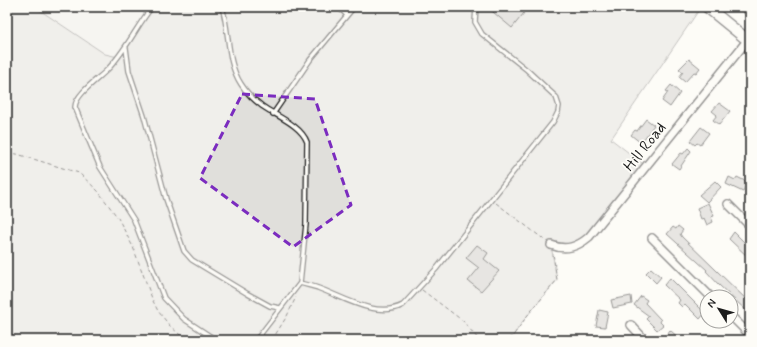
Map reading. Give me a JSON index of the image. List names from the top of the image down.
{
  "streets": {
    "street": ["Hill Road"]
  },
  "north": "top left"
}
